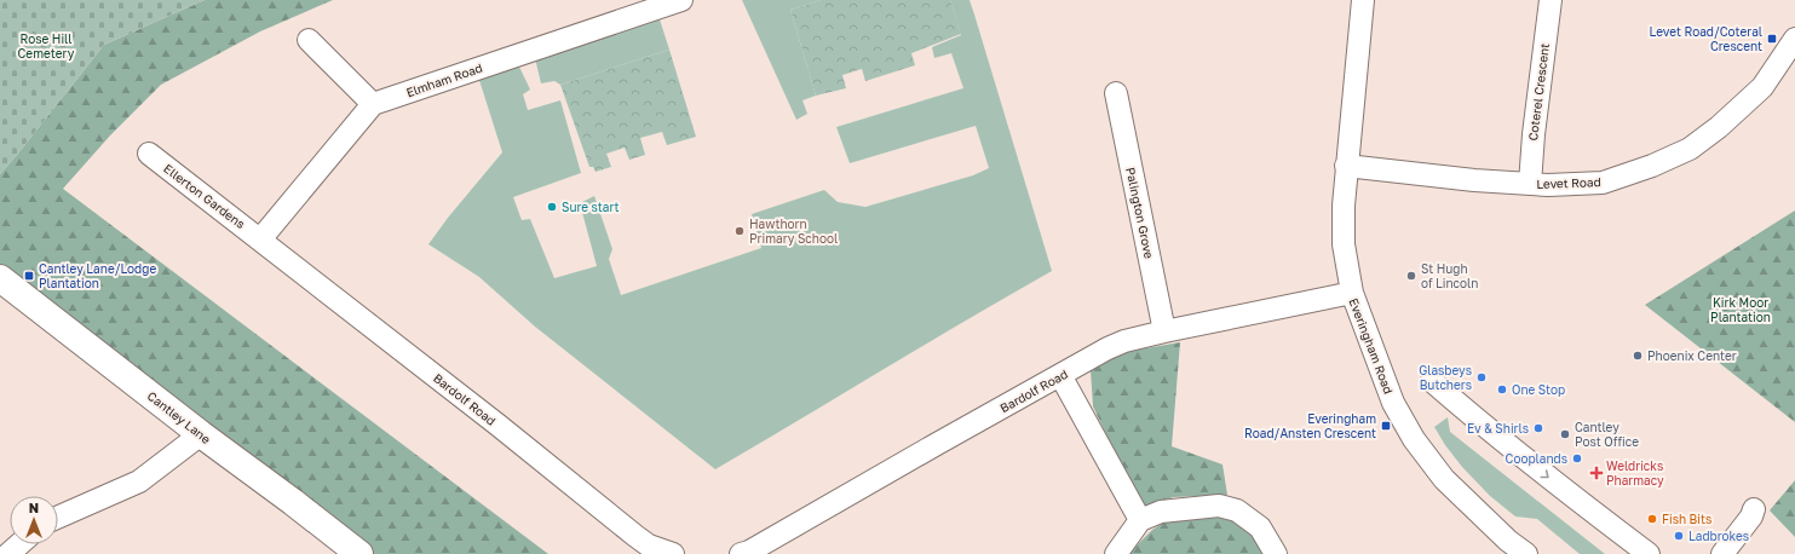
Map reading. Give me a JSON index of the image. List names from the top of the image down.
{
  "streets": {
    "main road": ["Cantley Lane"],
    "street": [
      "Elmham Road",
      "Coterel Crescent",
      "Levet Road",
      "Ellerton Gardens",
      "Palington Grove",
      "Everingham Road",
      "Bardolf Road"
    ]
  },
  "crossings": [
    ["Coterel Crescent", "Levet Road"],
    ["Levet Road", "Everingham Road"],
    ["Ellerton Gardens", "Bardolf Road"],
    ["Palington Grove", "Bardolf Road"],
    ["Everingham Road", "Bardolf Road"]
  ],
  "parks": ["Rose Hill Cemetery", "Kirk Moor Plantation"],
  "places": {
    "transit": ["Levet Road/Coteral Crescent", "Cantley Lane/Lodge Plantation", "Everingham Road/Ansten Crescent"],
    "other": [
      "Sure start",
      "Hawthorn Primary School",
      "St Hugh of Lincoln",
      "Phoenix Center",
      "Glasbeys Butchers",
      "One Stop",
      "Ev & Shirls",
      "Cantley Post Office",
      "Cooplands",
      "Fish Bits",
      "Ladbrokes"
    ],
    "health": ["Weldricks Pharmacy"]
  },
  "north": "top"
}
